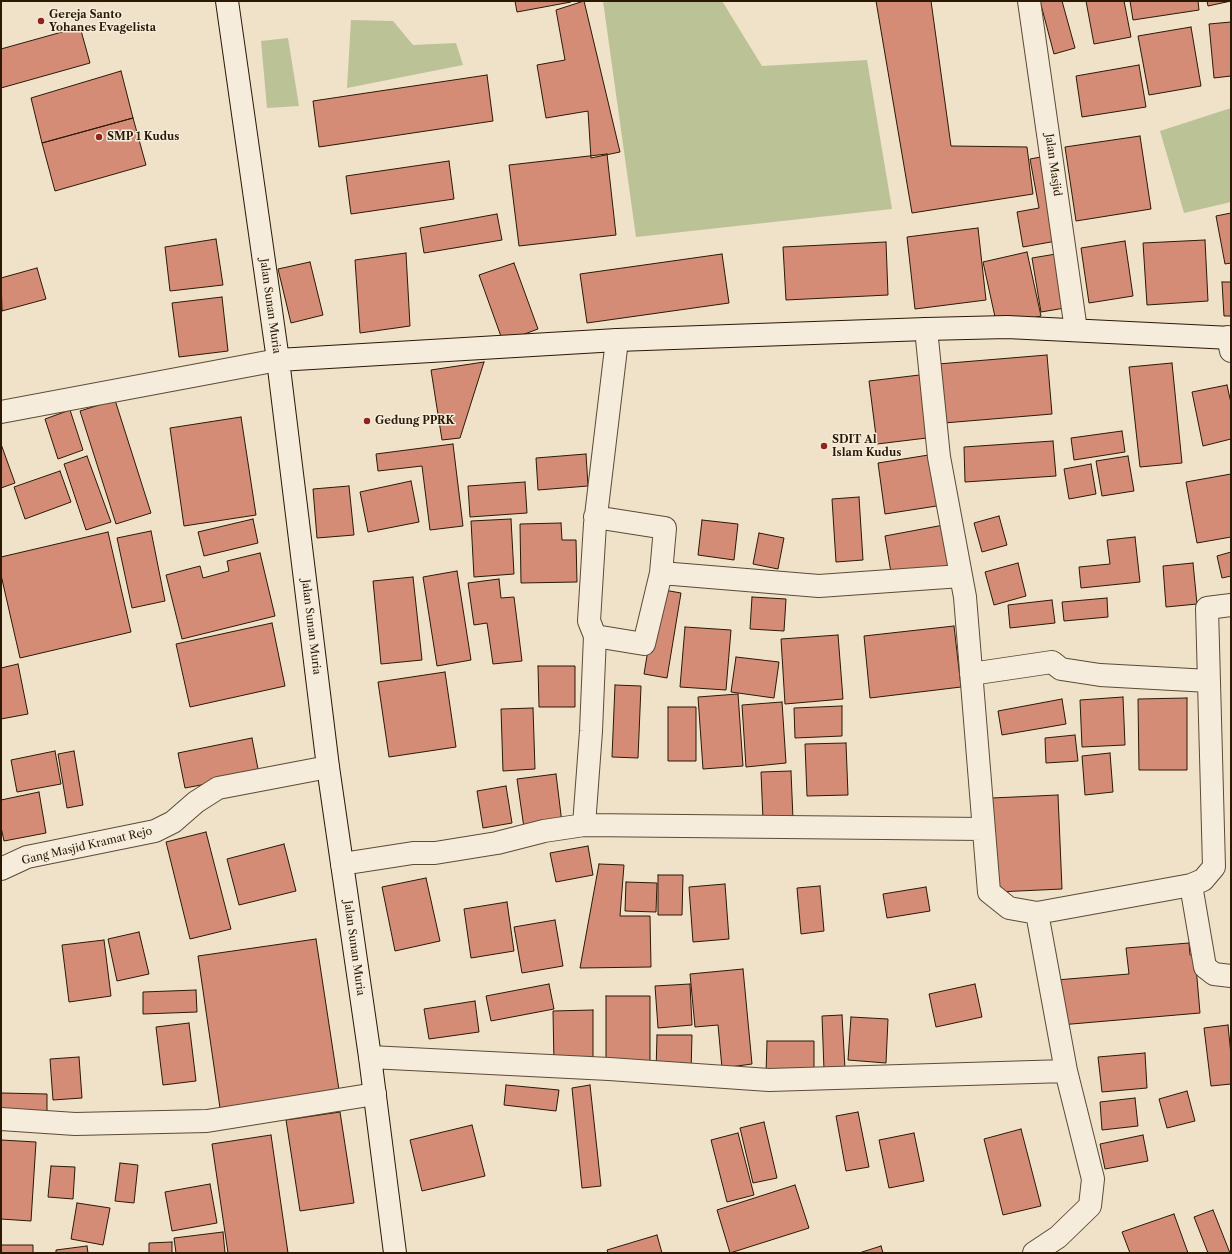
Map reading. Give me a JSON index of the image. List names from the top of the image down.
{
  "streets": {
    "street": ["Jalan Masjid", "Jalan Sunan Muria", "Gang Masjid Kramat Rejo"]
  },
  "crossings": [
    ["Jalan Sunan Muria", "Gang Masjid Kramat Rejo"]
  ],
  "places": [
    "Gereja Santo Yohanes Evagelista",
    "SMP 1 Kudus",
    "Gedung PPRK",
    "SDIT Al Islam Kudus"
  ]
}
